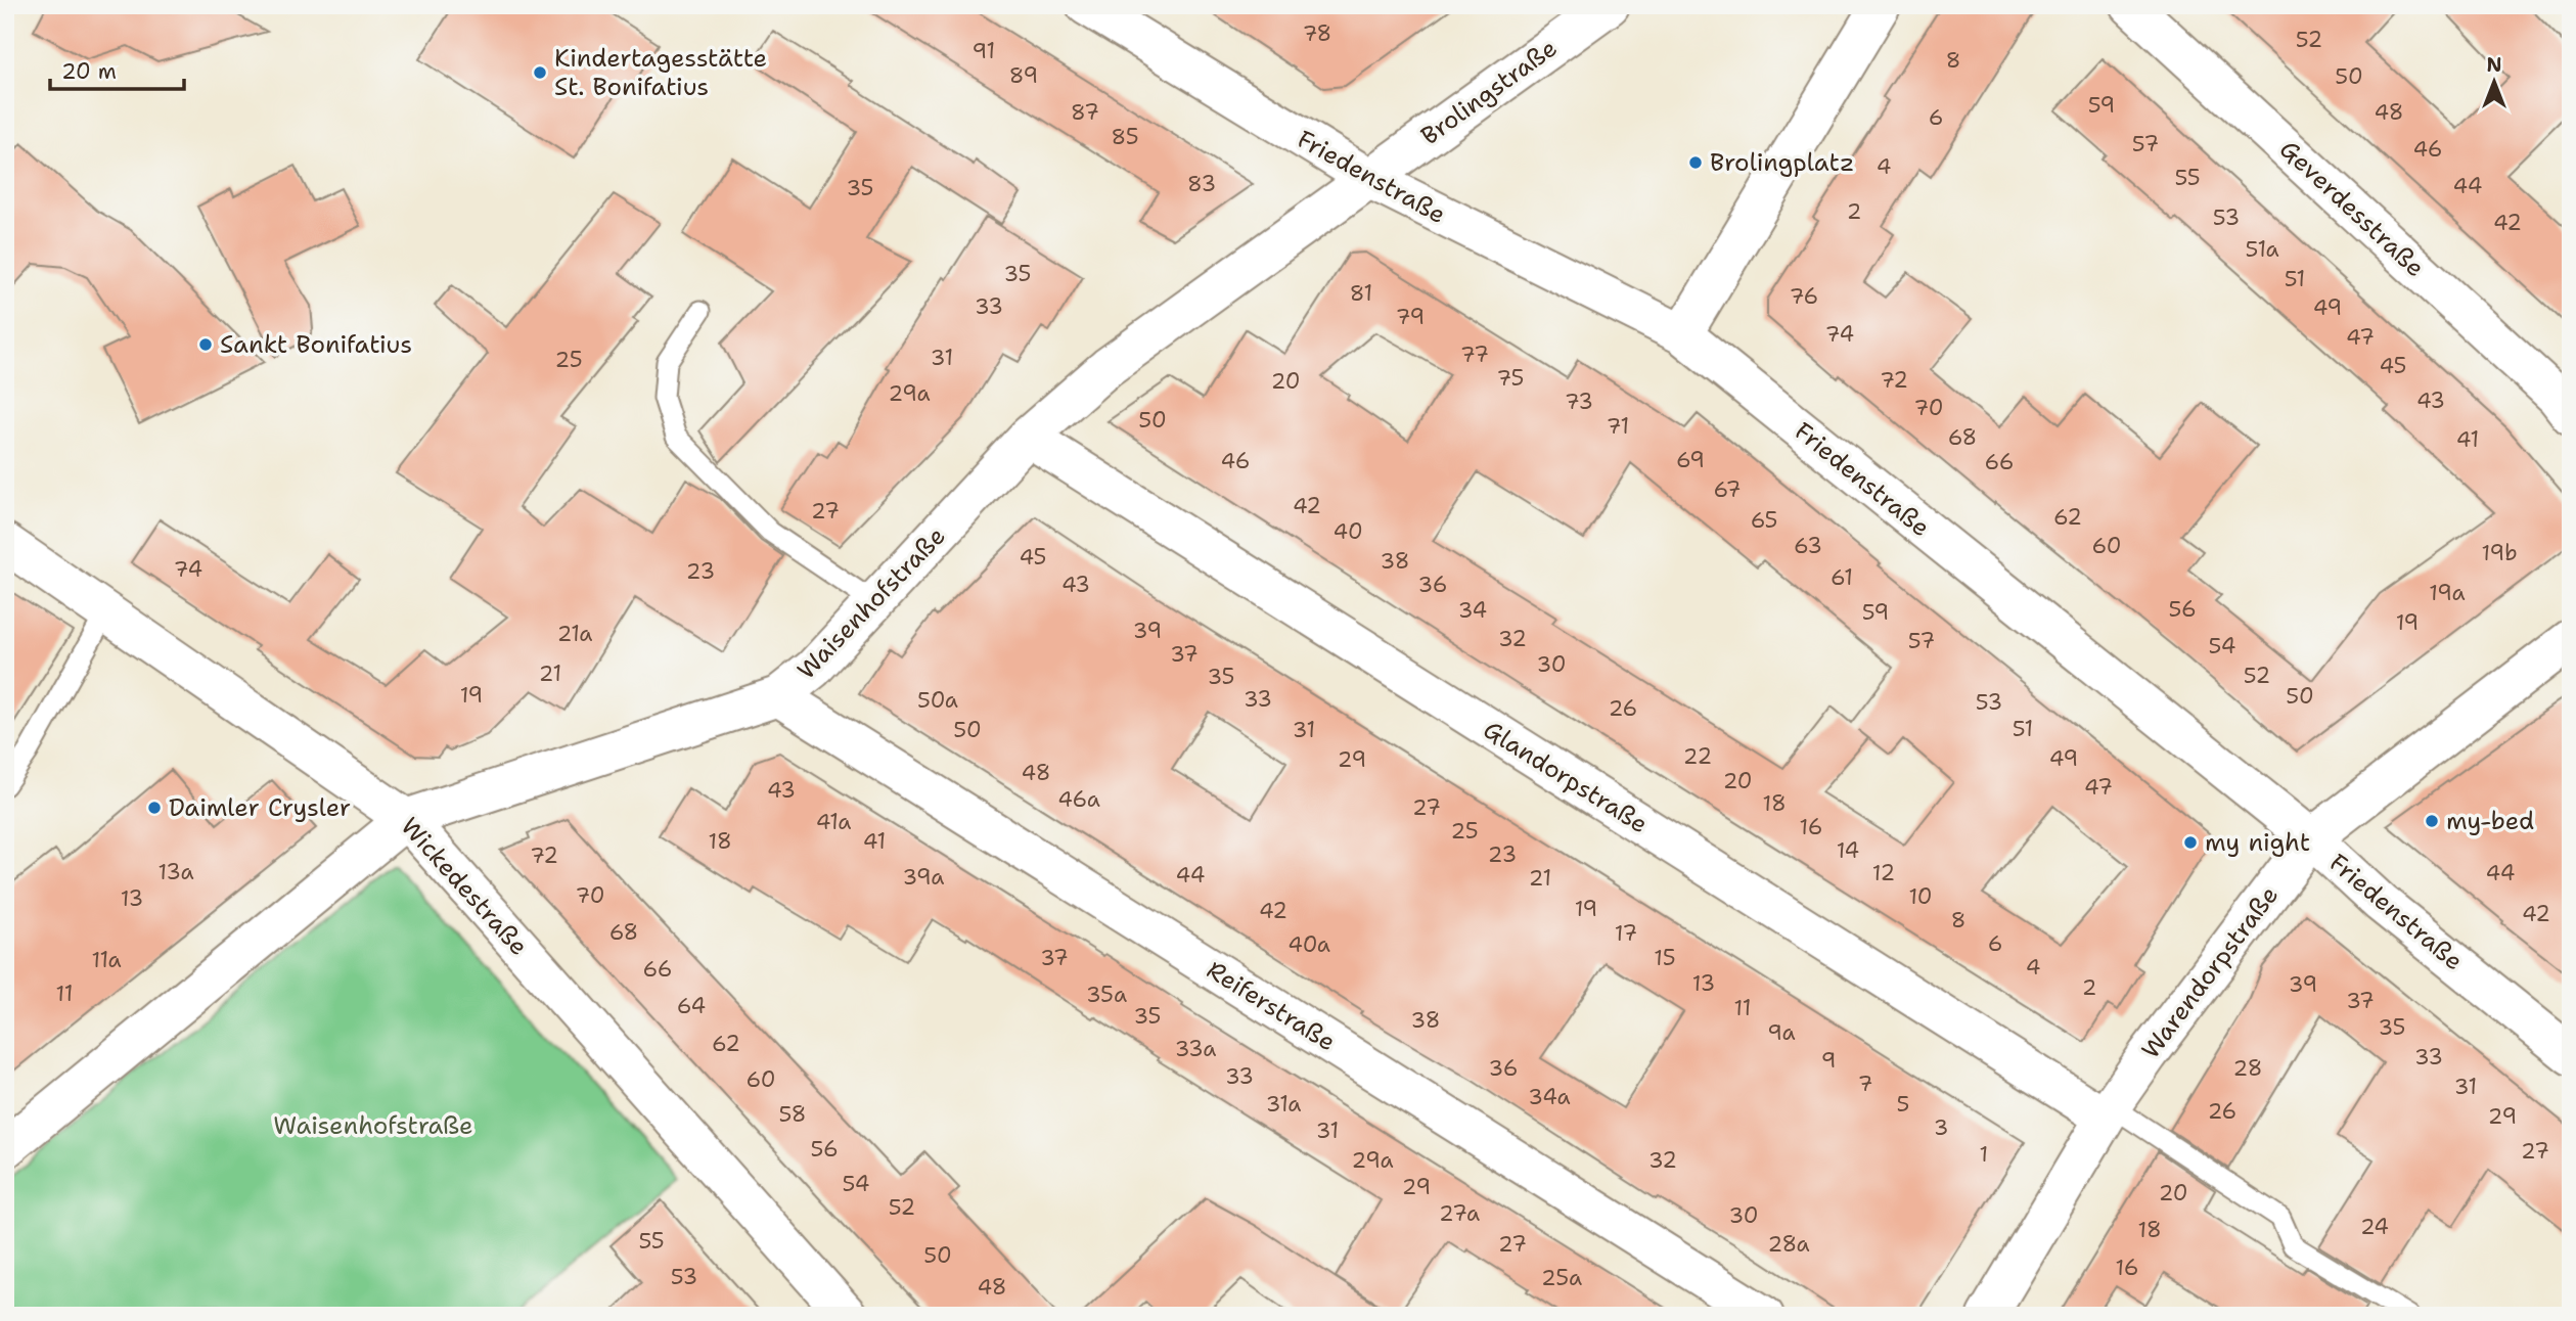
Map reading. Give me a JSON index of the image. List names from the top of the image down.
{
  "streets": {
    "street": [
      "Brolingstraße",
      "Friedenstraße",
      "Geverdesstraße",
      "Waisenhofstraße",
      "Glandorpstraße",
      "Wickedestraße",
      "Warendorpstraße",
      "Reiferstraße"
    ]
  },
  "crossings": [
    ["Brolingstraße", "Friedenstraße"],
    ["Brolingstraße", "Waisenhofstraße"],
    ["Friedenstraße", "Waisenhofstraße"],
    ["Friedenstraße", "Warendorpstraße"],
    ["Waisenhofstraße", "Glandorpstraße"],
    ["Waisenhofstraße", "Wickedestraße"],
    ["Waisenhofstraße", "Reiferstraße"],
    ["Glandorpstraße", "Warendorpstraße"]
  ],
  "parks": ["Waisenhofstraße"],
  "places": [
    "Kindertagesstätte St. Bonifatius",
    "Brolingplatz",
    "Sankt Bonifatius",
    "Daimler Crysler",
    "my-bed",
    "my night"
  ],
  "house_numbers": [
    "78",
    "52",
    "91",
    "8",
    "89",
    "50",
    "59",
    "87",
    "48",
    "6",
    "85",
    "57",
    "46",
    "4",
    "55",
    "83",
    "44",
    "35",
    "2",
    "53",
    "42",
    "51a",
    "35",
    "51",
    "81",
    "76",
    "33",
    "49",
    "79",
    "74",
    "47",
    "77",
    "31",
    "25",
    "45",
    "75",
    "72",
    "20",
    "29a",
    "43",
    "73",
    "70",
    "50",
    "71",
    "68",
    "41",
    "69",
    "46",
    "66",
    "67",
    "42",
    "27",
    "62",
    "65",
    "40",
    "63",
    "60",
    "19b",
    "45",
    "38",
    "74",
    "23",
    "61",
    "43",
    "36",
    "19a",
    "56",
    "34",
    "59",
    "19",
    "39",
    "21a",
    "32",
    "57",
    "54",
    "37",
    "30",
    "21",
    "52",
    "35",
    "19",
    "50",
    "33",
    "50a",
    "53",
    "26",
    "51",
    "50",
    "31",
    "22",
    "49",
    "29",
    "48",
    "20",
    "47",
    "43",
    "46a",
    "18",
    "27",
    "41a",
    "16",
    "25",
    "18",
    "41",
    "14",
    "23",
    "72",
    "13a",
    "12",
    "44",
    "44",
    "39a",
    "21",
    "70",
    "10",
    "13",
    "19",
    "42",
    "42",
    "8",
    "68",
    "17",
    "6",
    "40a",
    "37",
    "15",
    "11a",
    "4",
    "66",
    "13",
    "39",
    "2",
    "11",
    "35a",
    "37",
    "64",
    "11",
    "35",
    "38",
    "35",
    "9a",
    "62",
    "33a",
    "33",
    "9",
    "36",
    "28",
    "33",
    "60",
    "7",
    "31",
    "34a",
    "31a",
    "5",
    "26",
    "58",
    "29",
    "3",
    "31",
    "56",
    "27",
    "1",
    "29a",
    "32",
    "54",
    "29",
    "20",
    "52",
    "27a",
    "30",
    "24",
    "18",
    "55",
    "27",
    "28a",
    "50",
    "16",
    "53",
    "25a",
    "48"
  ],
  "scale_bar": "20 m",
  "north": "top"
}
